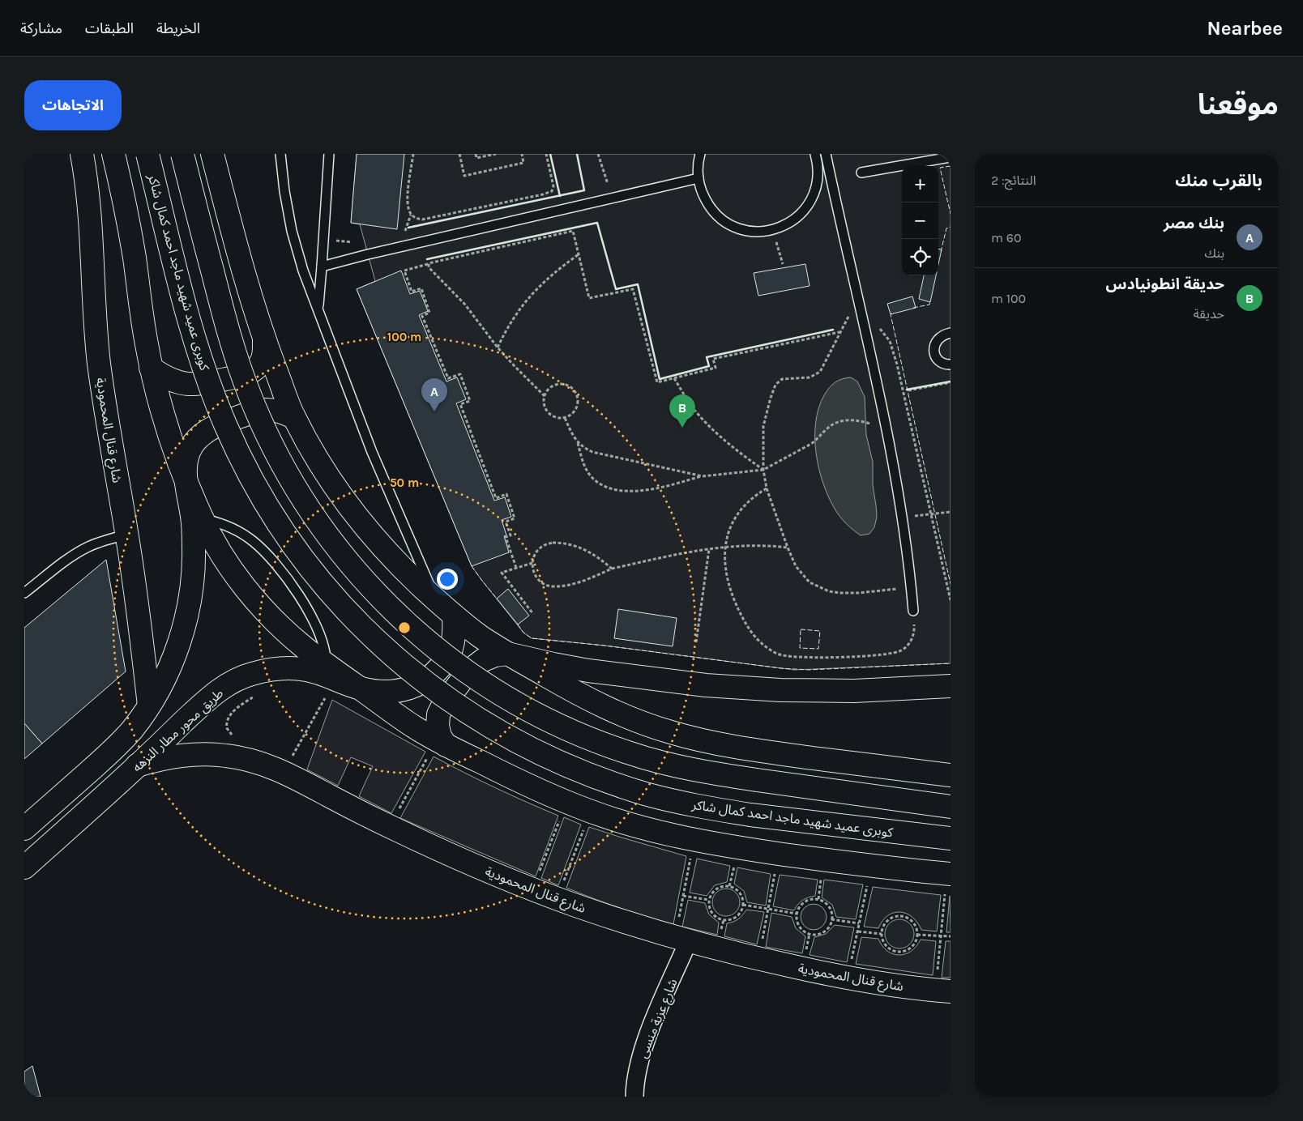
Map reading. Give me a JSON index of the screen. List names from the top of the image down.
{
  "streets": {
    "main road": ["كوبرى عميد شهيد ماجد احمد كمال شاكر", "شارع قنال المحمودية", "طريق محور مطار النزهه"],
    "street": ["شارع عزبة منسى"]
  },
  "crossings": [
    ["شارع قنال المحمودية", "طريق محور مطار النزهه"],
    ["شارع قنال المحمودية", "شارع عزبة منسى"]
  ],
  "page": {
    "header": "Nearbee",
    "nav": ["الخريطة", "الطبقات", "مشاركة"],
    "title": "موقعنا",
    "buttons": "الاتجاهات",
    "heading": ["بالقرب منك", "النتائج: 2"],
    "map_buttons": ["+", "−"],
    "list": [
      {
        "mark": "A",
        "name": "بنك مصر",
        "note": "بنك",
        "value": "60 m"
      },
      {
        "mark": "B",
        "name": "حديقة انطونيادس",
        "note": "حديقة",
        "value": "100 m"
      }
    ],
    "pins": ["A", "B"]
  },
  "rings": ["100 m", "50 m"]
}
